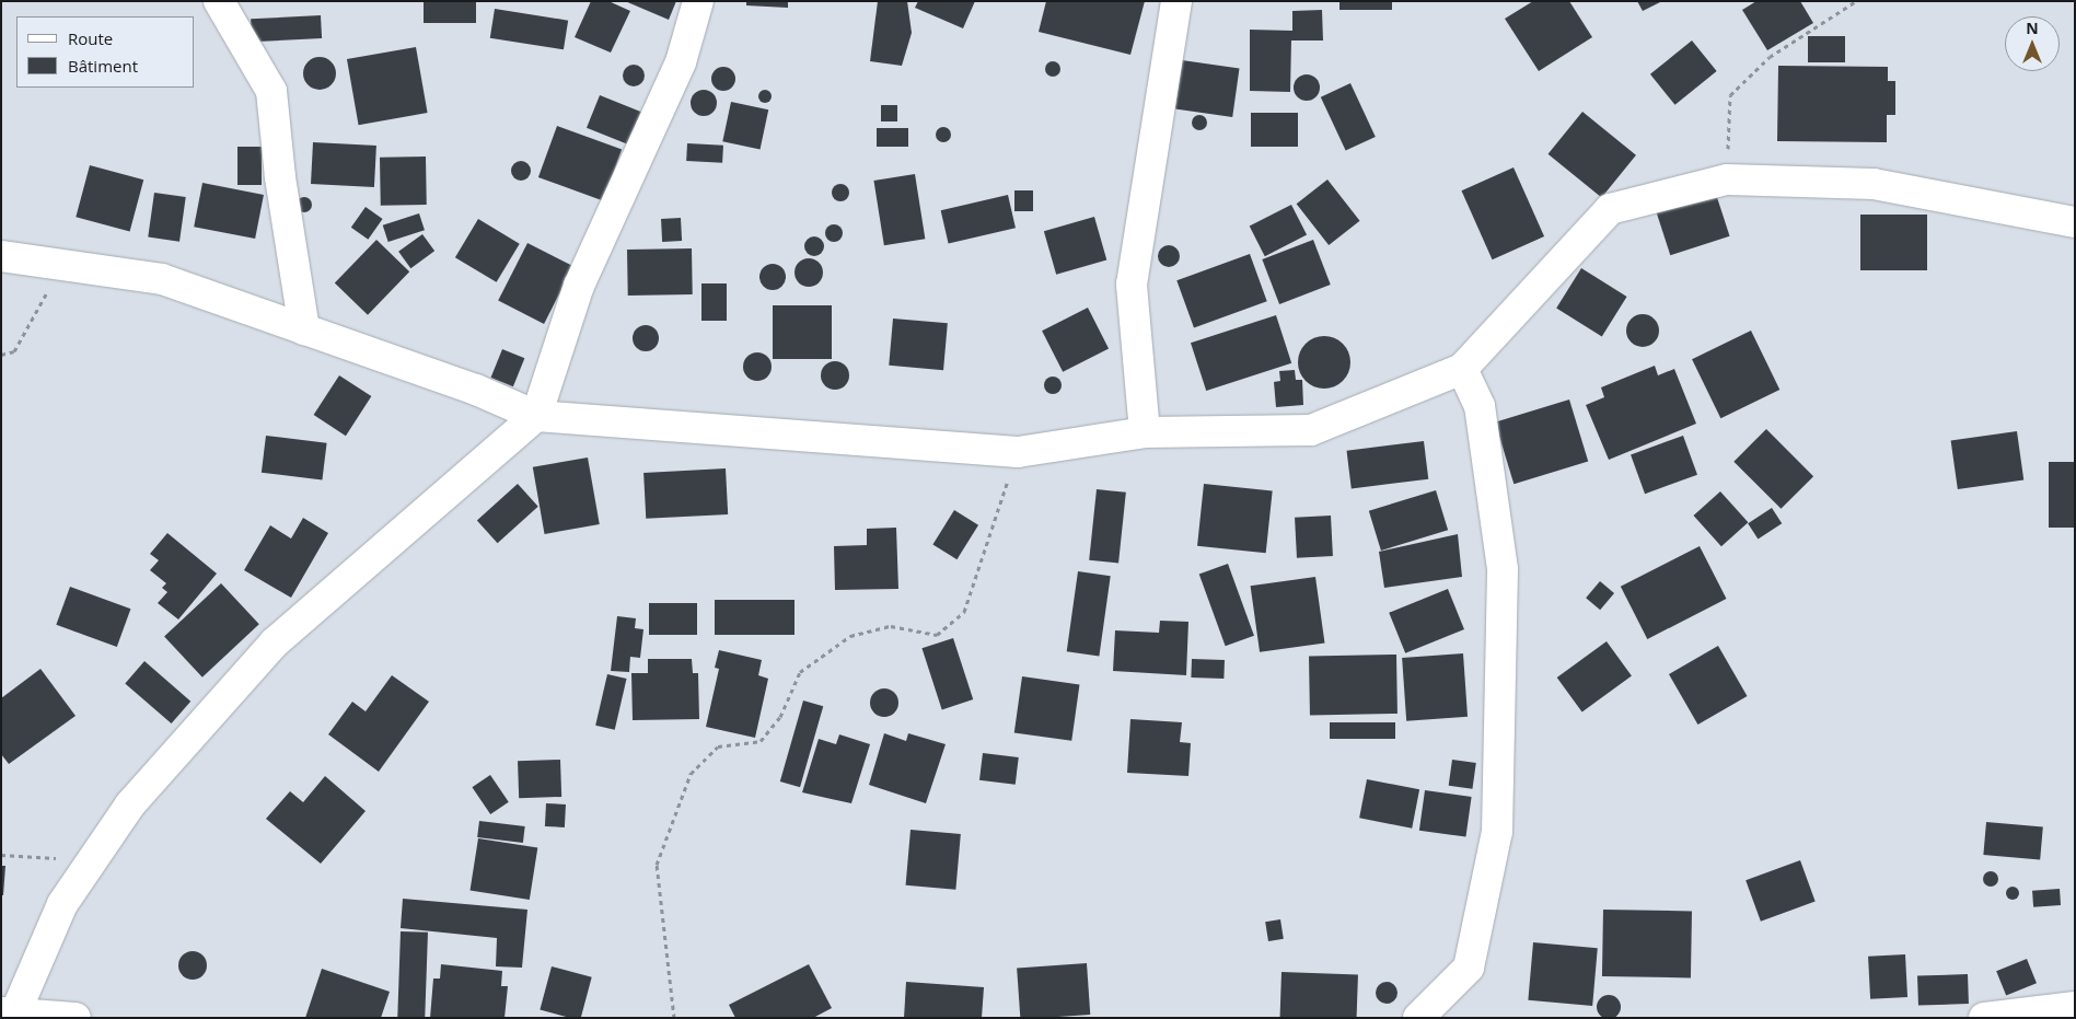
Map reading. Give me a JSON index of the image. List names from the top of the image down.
{
  "legend": ["Route", "Bâtiment"],
  "north": "top"
}
